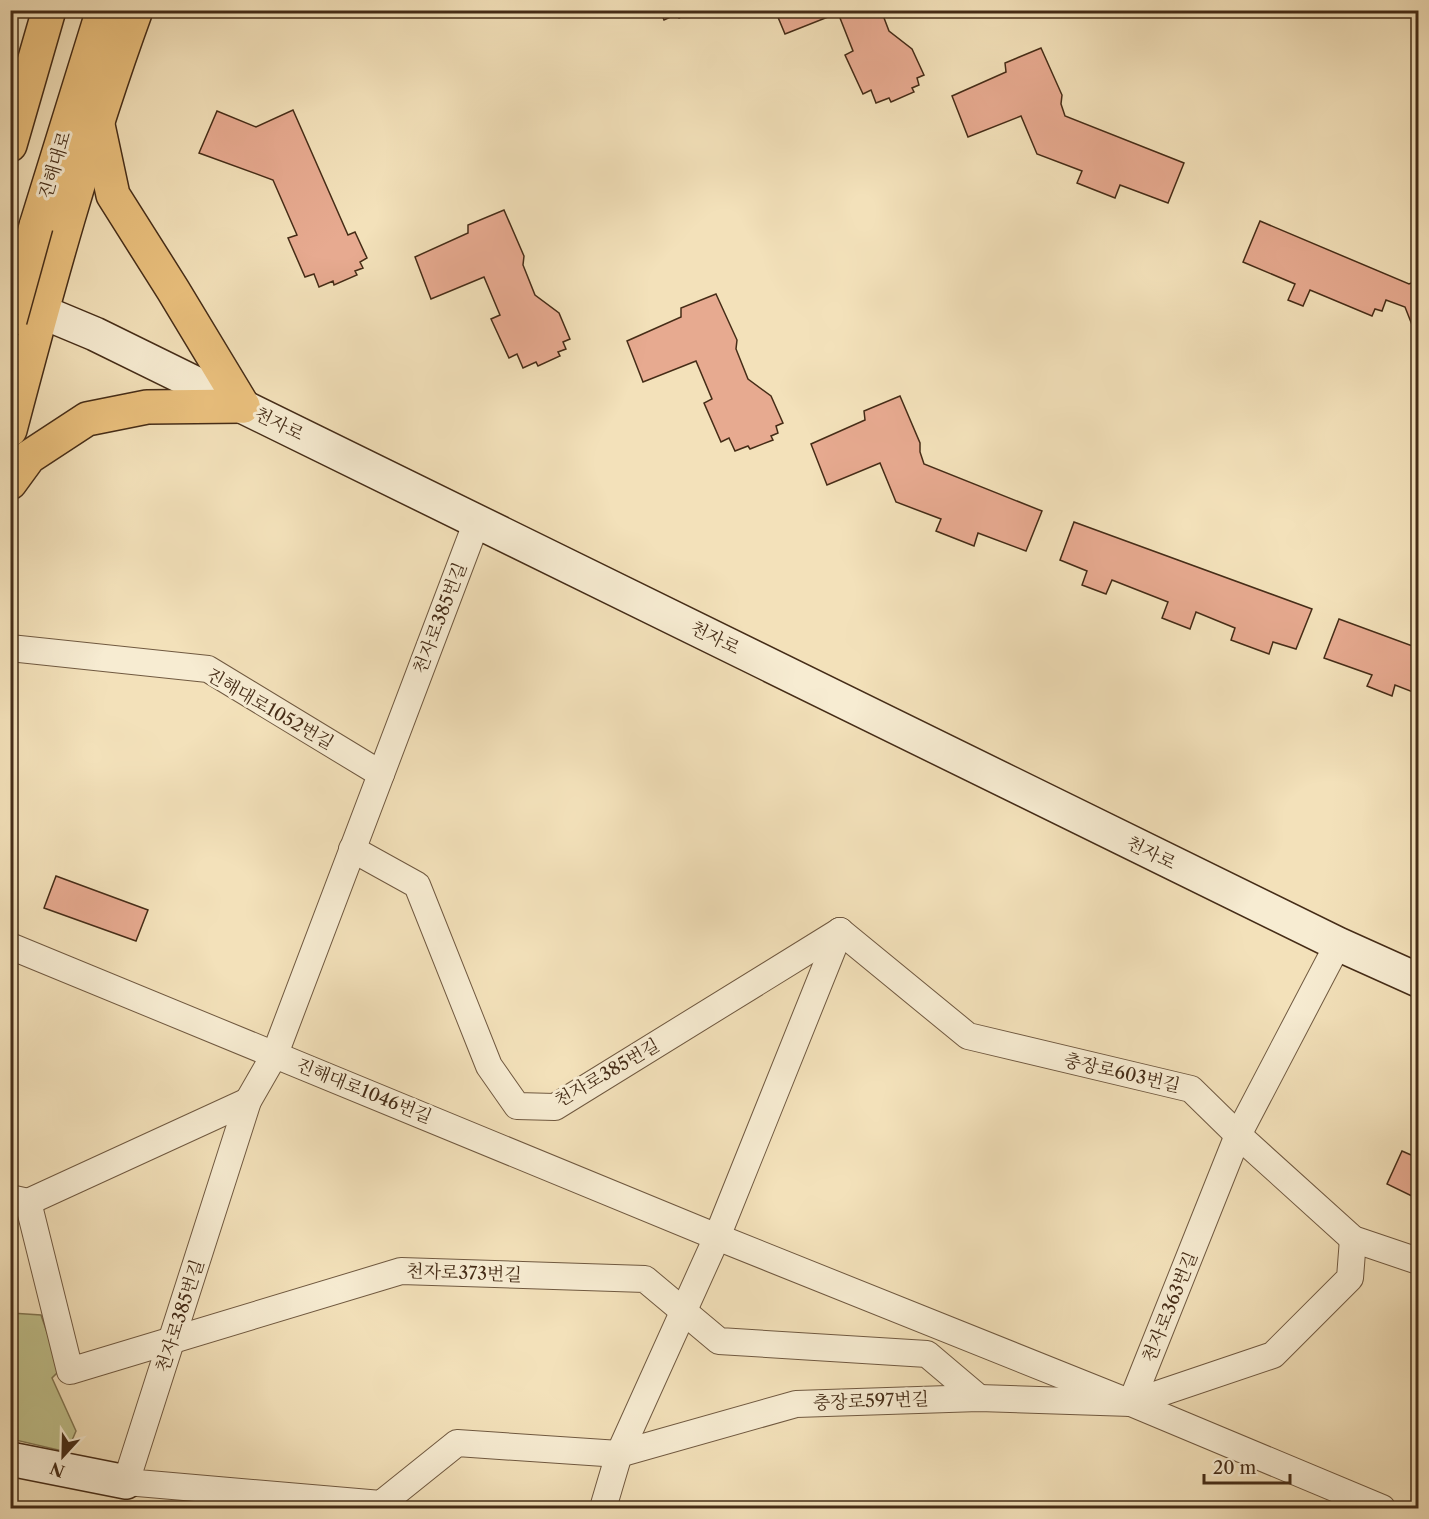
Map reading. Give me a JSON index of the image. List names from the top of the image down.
{
  "streets": {
    "highway": ["진해대로"],
    "main road": ["천자로"],
    "street": [
      "천자로385번길",
      "진해대로1052번길",
      "충장로603번길",
      "진해대로1046번길",
      "천자로373번길",
      "천자로363번길",
      "충장로597번길"
    ]
  },
  "crossings": [
    ["진해대로", "천자로"],
    ["천자로", "천자로385번길"],
    ["천자로", "천자로363번길"],
    ["천자로385번길", "진해대로1052번길"],
    ["천자로385번길", "충장로603번길"],
    ["천자로385번길", "진해대로1046번길"],
    ["천자로385번길", "천자로373번길"],
    ["충장로603번길", "천자로363번길"],
    ["진해대로1046번길", "충장로597번길"],
    ["천자로373번길", "충장로597번길"],
    ["천자로363번길", "충장로597번길"]
  ],
  "scale_bar": "20 m",
  "north": "bottom"
}
